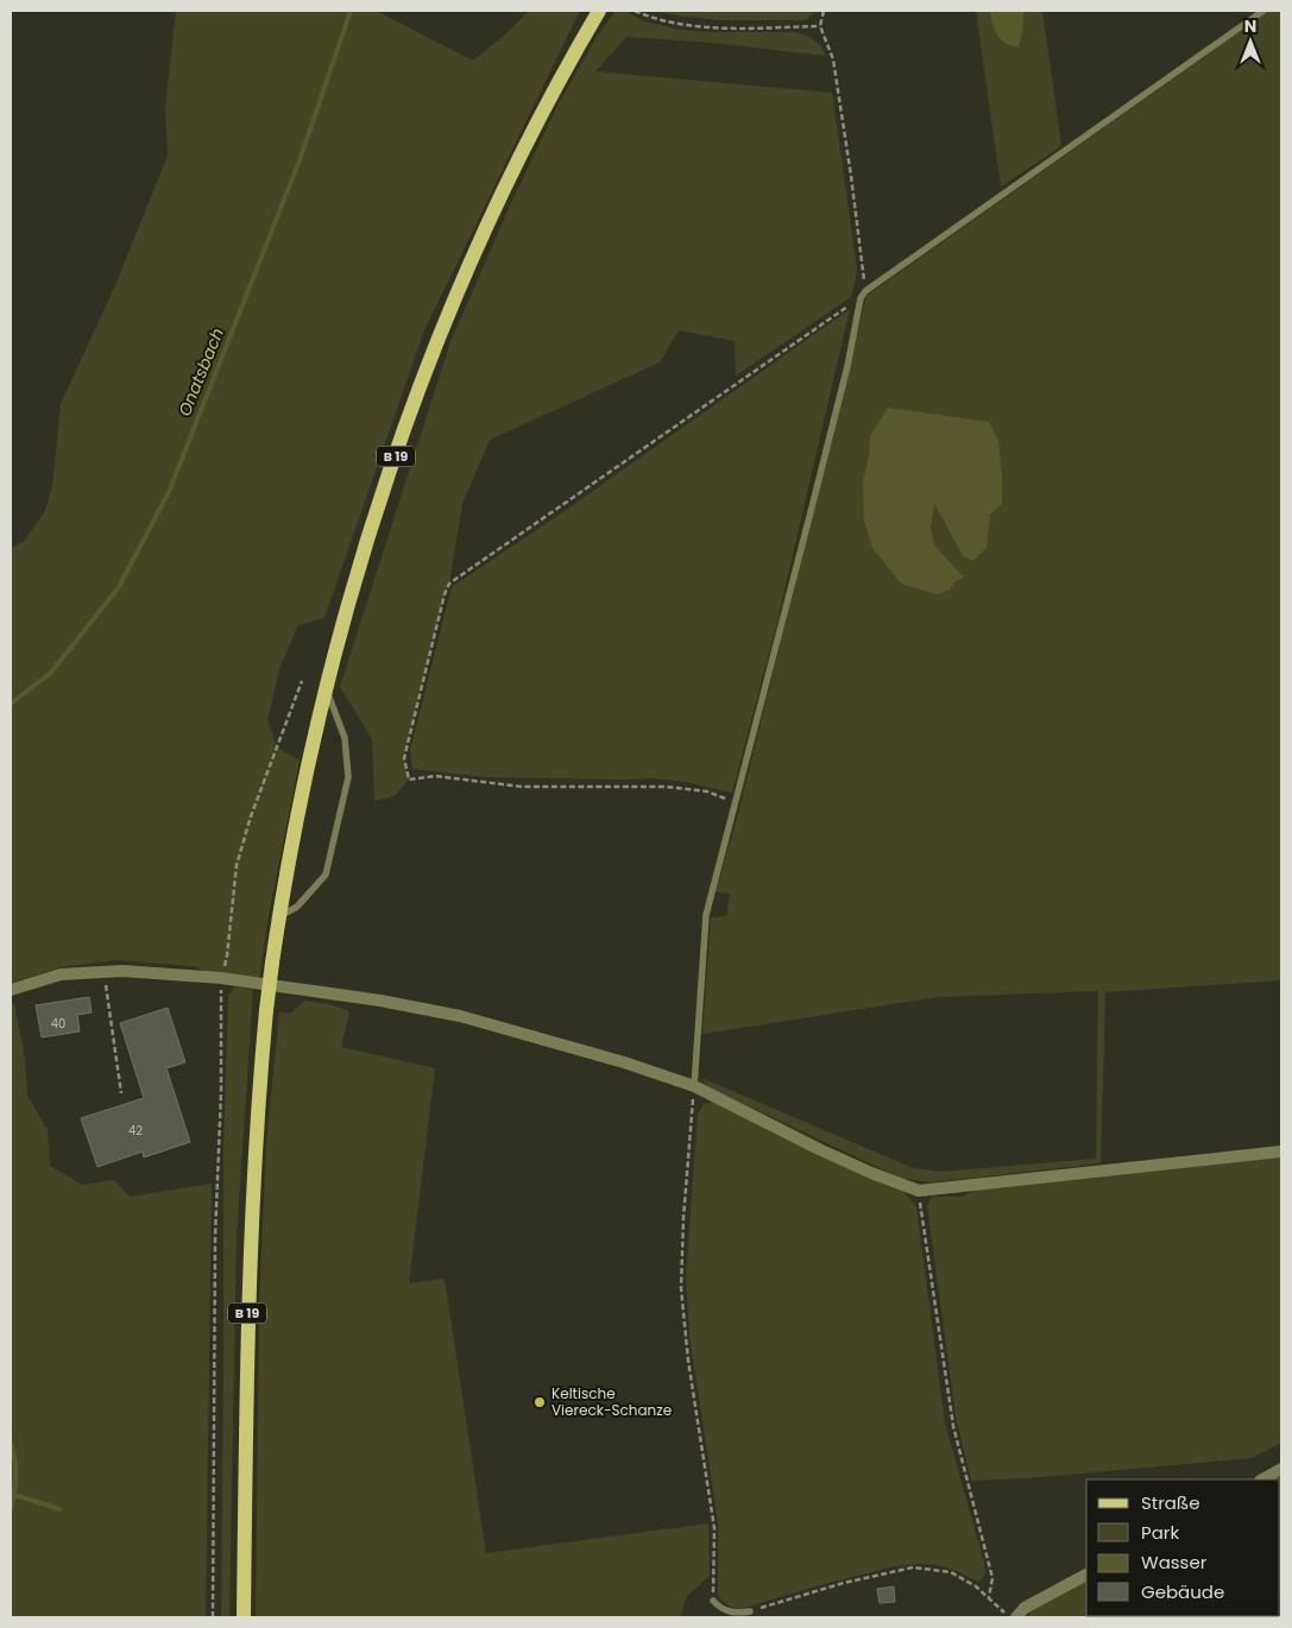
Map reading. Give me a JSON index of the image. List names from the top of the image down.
{
  "streets": {
    "main road": ["B 19"]
  },
  "water": ["Onatsbach"],
  "places": ["Keltische Viereck-Schanze"],
  "house_numbers": ["40", "42"],
  "legend": [
    "Straße",
    "Park",
    "Wasser",
    "Gebäude"
  ],
  "north": "top"
}
